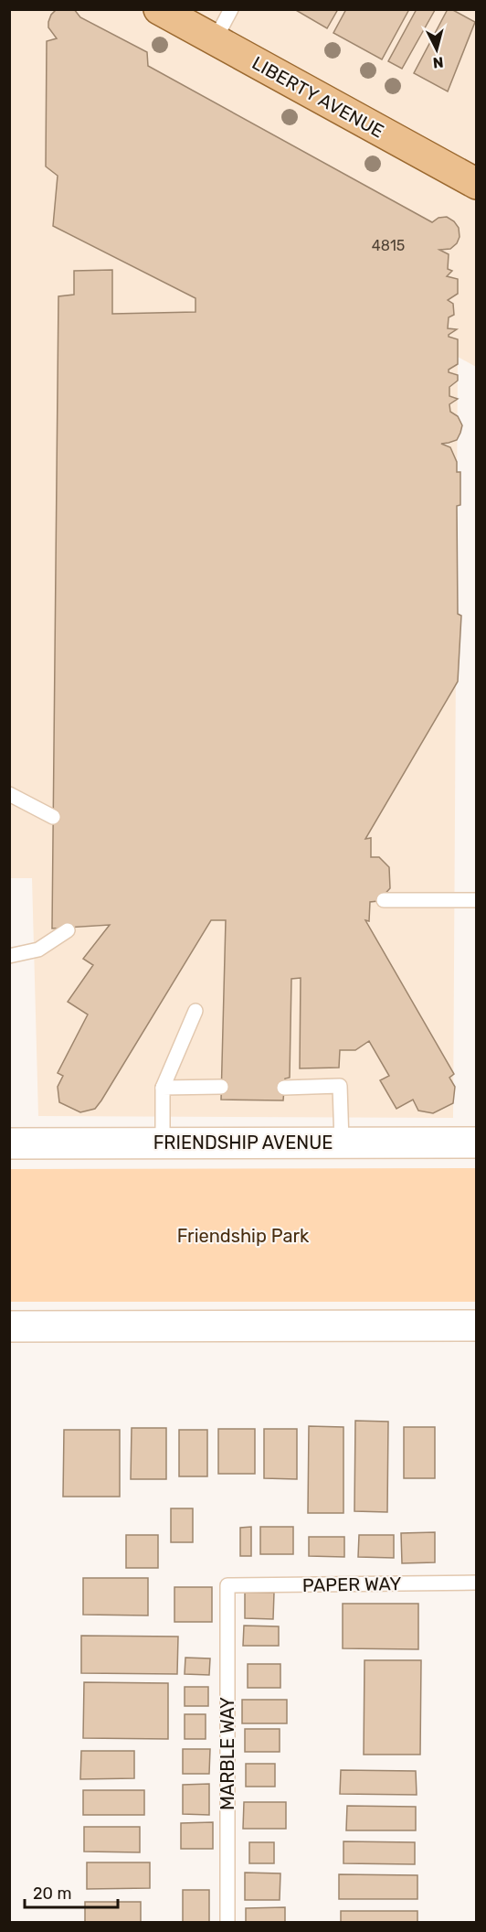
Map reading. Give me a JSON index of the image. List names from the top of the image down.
{
  "streets": {
    "main road": ["LIBERTY AVENUE"],
    "street": ["FRIENDSHIP AVENUE"],
    "lane": ["PAPER WAY", "MARBLE WAY"]
  },
  "crossings": [
    ["PAPER WAY", "MARBLE WAY"]
  ],
  "parks": ["Friendship Park"],
  "house_numbers": ["4815"],
  "scale_bar": "20 m",
  "north": "bottom"
}
